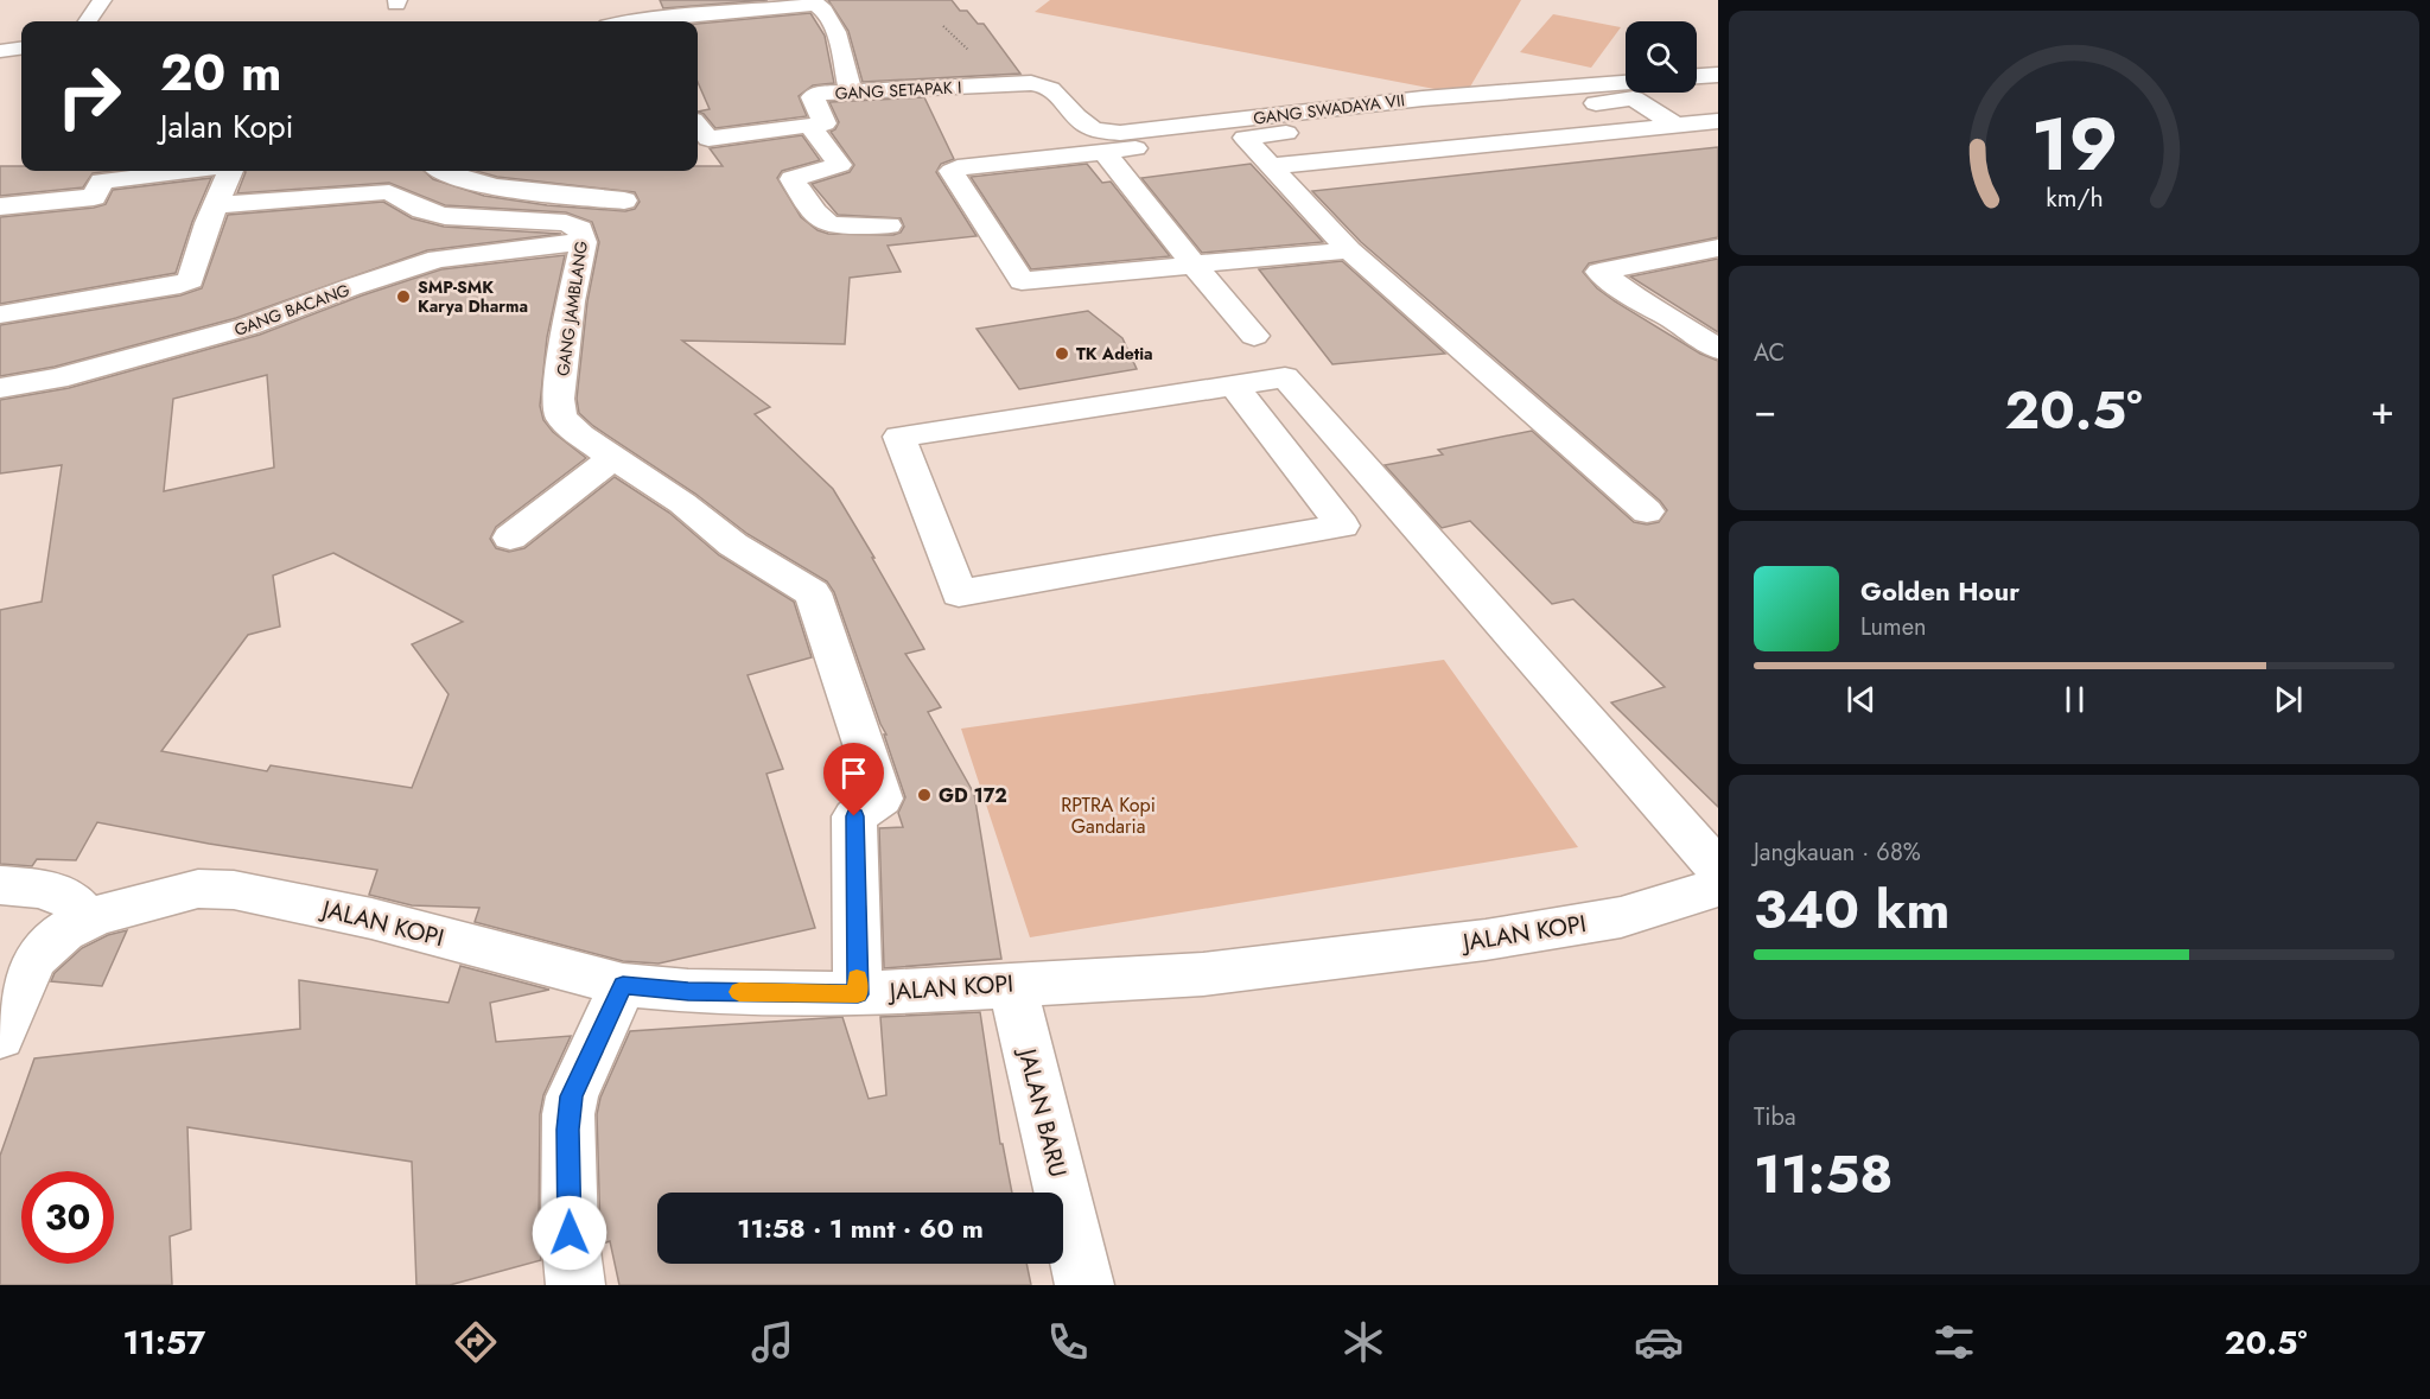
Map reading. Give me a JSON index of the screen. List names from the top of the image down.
{
  "streets": {
    "street": [
      "GANG SETAPAK I",
      "GANG SWADAYA VII",
      "GANG JAMBLANG",
      "GANG BACANG",
      "JALAN KOPI",
      "JALAN BARU"
    ]
  },
  "crossings": [
    ["GANG SETAPAK I", "GANG SWADAYA VII"],
    ["GANG JAMBLANG", "GANG BACANG"],
    ["GANG JAMBLANG", "JALAN KOPI"],
    ["JALAN KOPI", "JALAN BARU"]
  ],
  "parks": ["RPTRA Kopi Gandaria"],
  "places": ["SMP-SMK Karya Dharma", "TK Adetia", "GD 172"],
  "page": {
    "turn": ["20 m", "Jalan Kopi"],
    "tile": [
      "AC",
      ["Jangkauan · 68%", "340 km"],
      ["Tiba", "11:58"]
    ],
    "heat": ["−", "20.5°", "+"],
    "song": ["Golden Hour", "Lumen"],
    "limit": "30",
    "trip": "11:58 · 1 mnt · 60 m",
    "tabs": ["11:57", "20.5°"],
    "gauge": ["19", "km/h"]
  }
}
